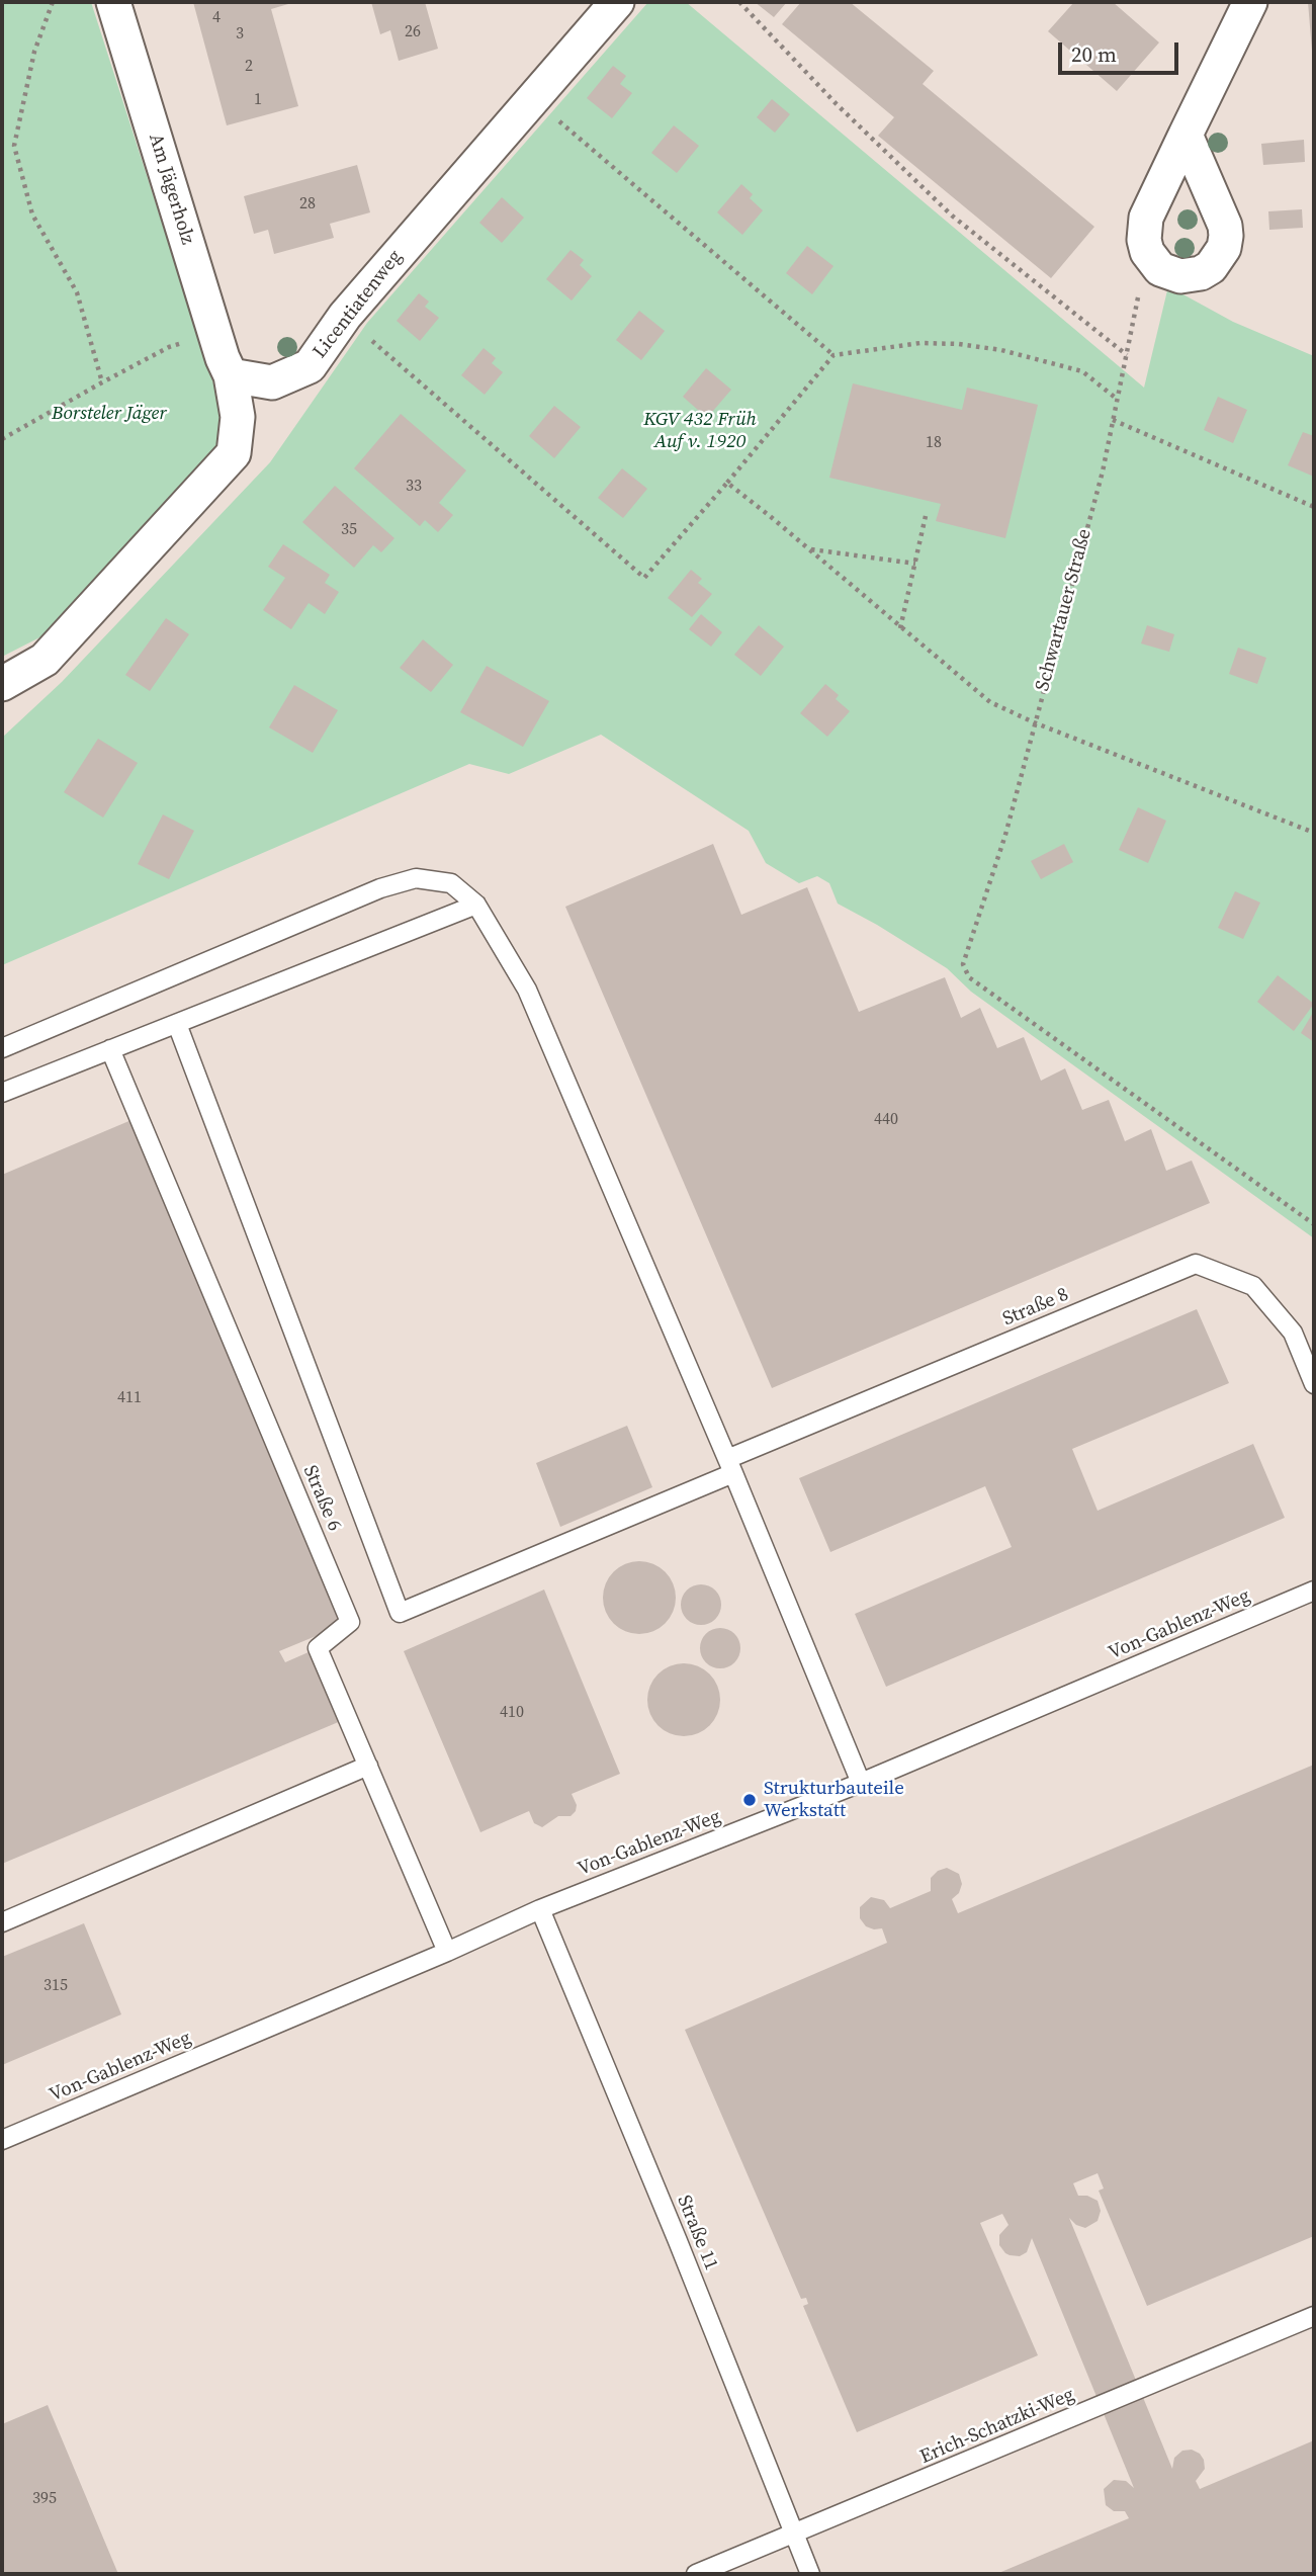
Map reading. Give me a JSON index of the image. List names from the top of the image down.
{
  "streets": {
    "street": ["Am Jägerholz", "Licentiatenweg"],
    "lane": [
      "Straße 8",
      "Straße 6",
      "Von-Gablenz-Weg",
      "Straße 11",
      "Erich-Schatzki-Weg"
    ],
    "path": ["Schwartauer Straße"]
  },
  "crossings": [
    ["Am Jägerholz", "Licentiatenweg"],
    ["Straße 6", "Von-Gablenz-Weg"],
    ["Von-Gablenz-Weg", "Straße 11"],
    ["Straße 11", "Erich-Schatzki-Weg"]
  ],
  "parks": ["Borsteler Jäger", "KGV 432 Früh Auf v. 1920"],
  "places": ["Strukturbauteile Werkstatt"],
  "house_numbers": [
    "4",
    "26",
    "3",
    "2",
    "1",
    "28",
    "18",
    "33",
    "35",
    "440",
    "411",
    "410",
    "315",
    "395"
  ],
  "scale_bar": "20 m"
}
